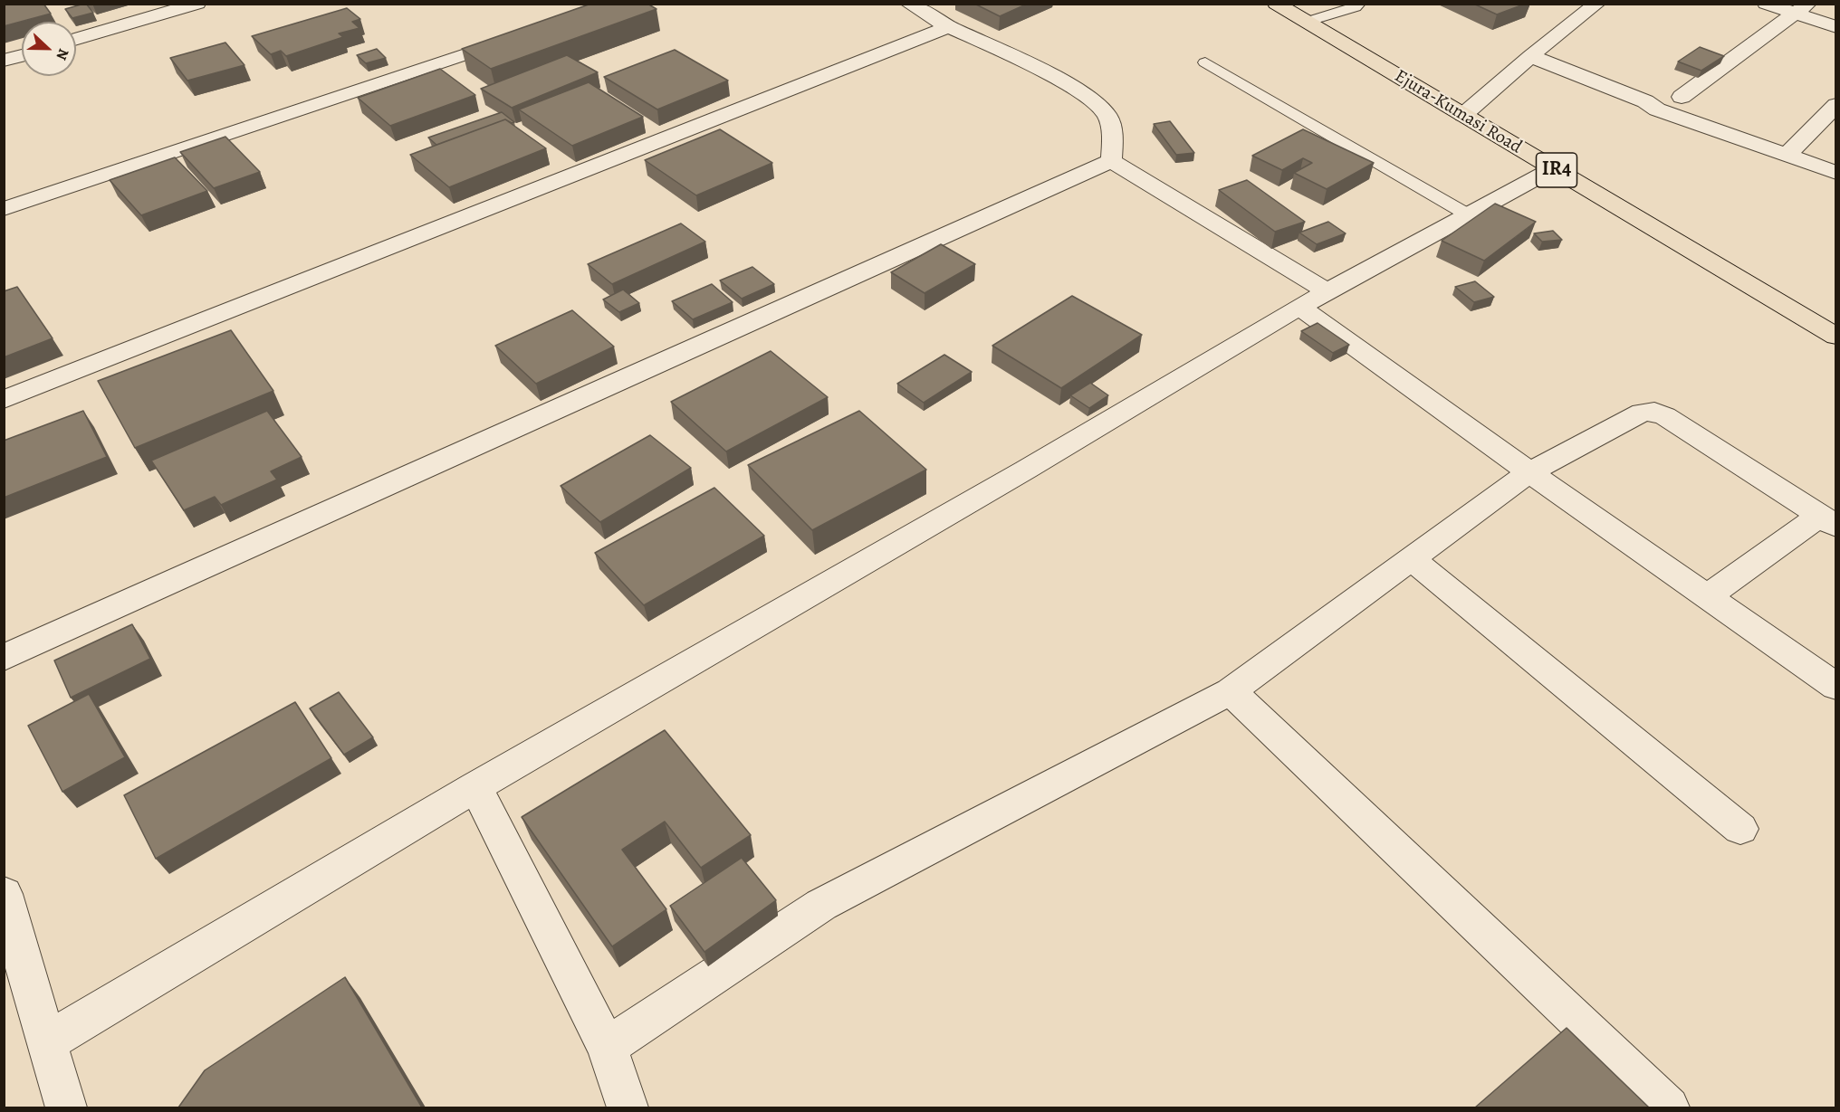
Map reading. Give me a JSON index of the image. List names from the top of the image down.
{
  "streets": {
    "main road": ["Ejura-Kumasi Road", "IR4"]
  },
  "north": "right"
}
